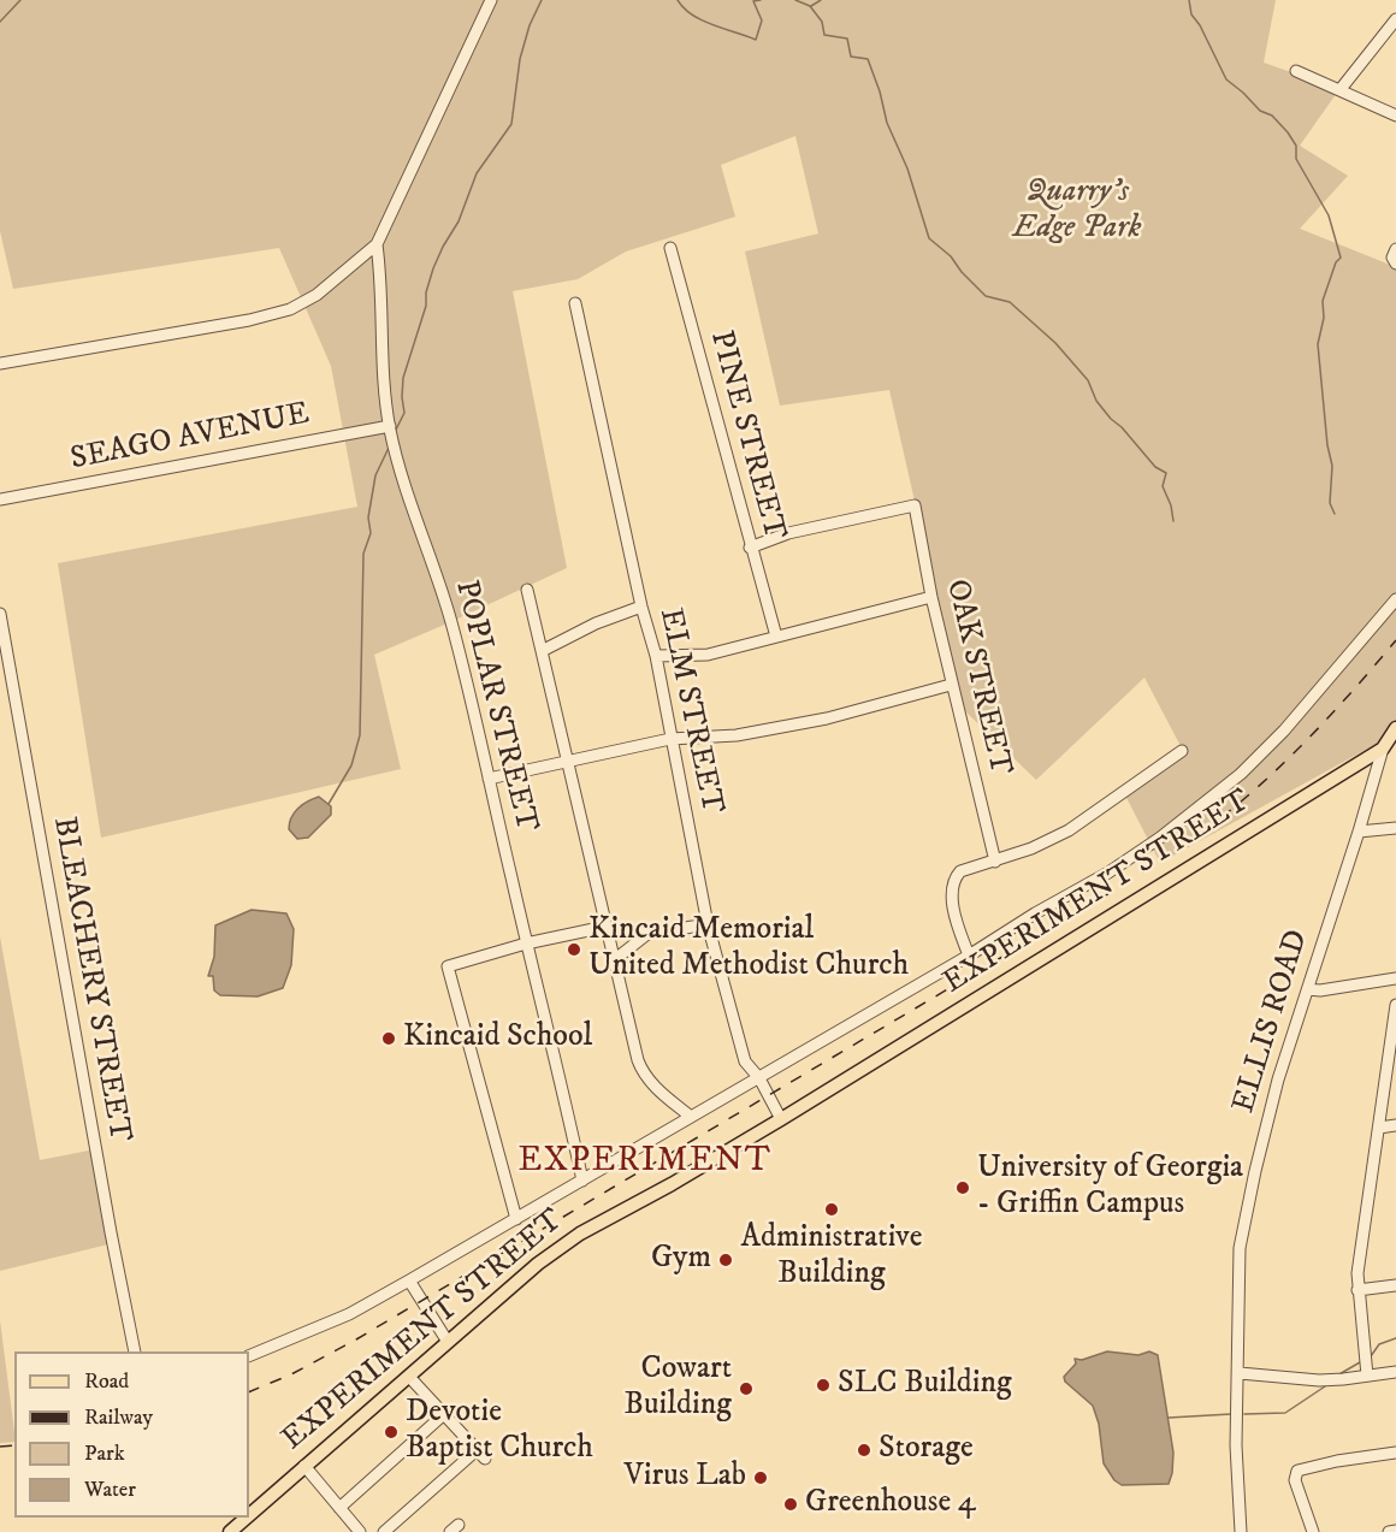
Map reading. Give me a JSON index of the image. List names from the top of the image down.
{
  "streets": {
    "main road": ["EXPERIMENT STREET"],
    "street": [
      "PINE STREET",
      "SEAGO AVENUE",
      "OAK STREET",
      "POPLAR STREET",
      "ELM STREET",
      "BLEACHERY STREET",
      "ELLIS ROAD"
    ]
  },
  "crossings": [
    ["PINE STREET", "OAK STREET"],
    ["SEAGO AVENUE", "POPLAR STREET"],
    ["ELM STREET", "EXPERIMENT STREET"],
    ["EXPERIMENT STREET", "ELLIS ROAD"]
  ],
  "districts": ["EXPERIMENT"],
  "parks": ["Quarry's Edge Park"],
  "places": [
    "Kincaid Memorial United Methodist Church",
    "Kincaid School",
    "University of Georgia - Griffin Campus",
    "Administrative Building",
    "Gym",
    "SLC Building",
    "Cowart Building",
    "Devotie Baptist Church",
    "Storage",
    "Virus Lab",
    "Greenhouse 4"
  ],
  "legend": [
    "Road",
    "Railway",
    "Park",
    "Water"
  ]
}
